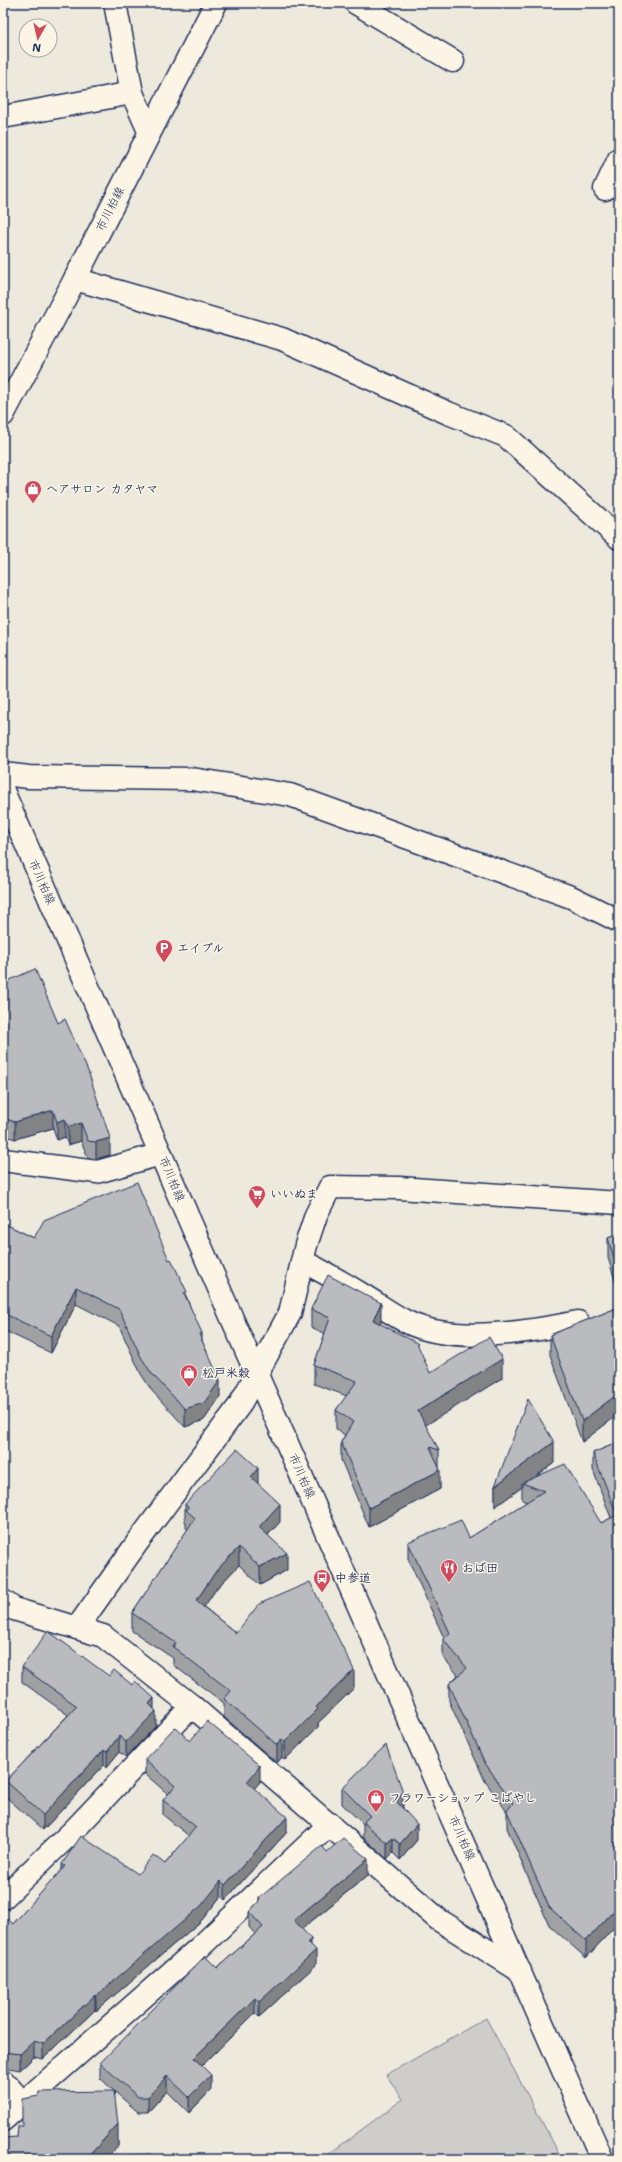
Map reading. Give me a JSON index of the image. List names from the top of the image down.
{
  "streets": {
    "street": ["市川柏線"]
  },
  "places": {
    "shop": ["ヘアサロン カタヤマ", "松戸米穀", "フラワーショップ こばやし"],
    "parking": ["エイブル"],
    "supermarket": ["いいぬま"],
    "restaurant": ["おば田"],
    "bus stop": ["中参道"]
  },
  "north": "bottom"
}
